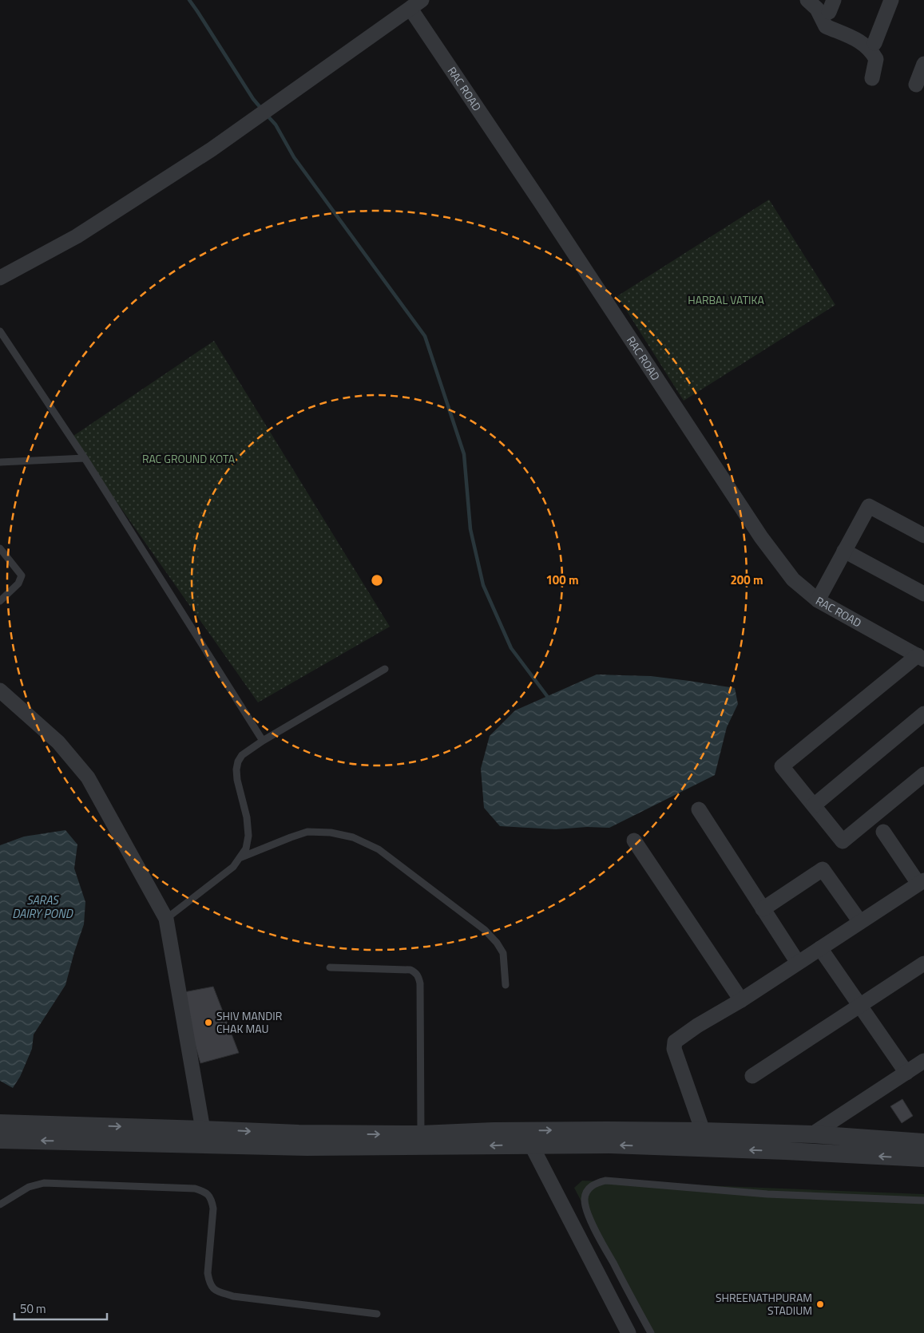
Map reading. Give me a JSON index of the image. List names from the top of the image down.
{
  "streets": {
    "street": ["RAC ROAD"]
  },
  "water": ["SARAS DAIRY POND"],
  "parks": ["HARBAL VATIKA", "RAC GROUND KOTA"],
  "places": ["SHIV MANDIR CHAK MAU", "SHREENATHPURAM STADIUM"],
  "scale_bar": "50 m",
  "rings": ["100 m", "200 m"]
}
